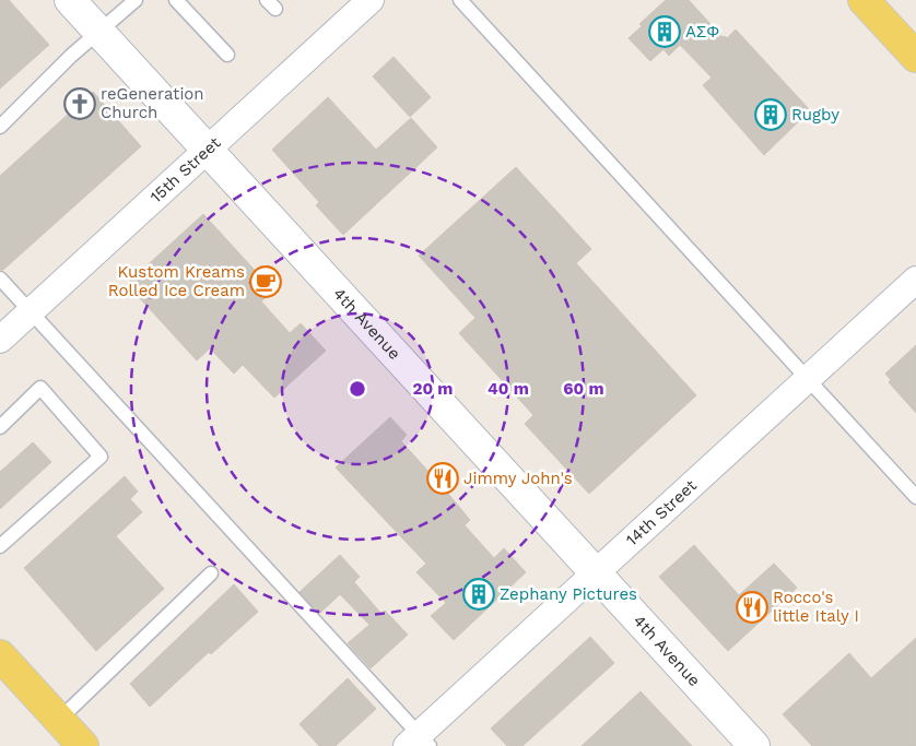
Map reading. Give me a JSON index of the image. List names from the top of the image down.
{
  "streets": {
    "street": ["15th Street", "4th Avenue", "14th Street"]
  },
  "crossings": [
    ["15th Street", "4th Avenue"],
    ["4th Avenue", "14th Street"]
  ],
  "places": {
    "building": ["AΣΦ", "Rugby", "Zephany Pictures"],
    "church": ["reGeneration Church"],
    "cafe": ["Kustom Kreams Rolled Ice Cream"],
    "restaurant": ["Jimmy John's", "Rocco's little Italy I"]
  },
  "rings": ["20 m", "40 m", "60 m"]
}
